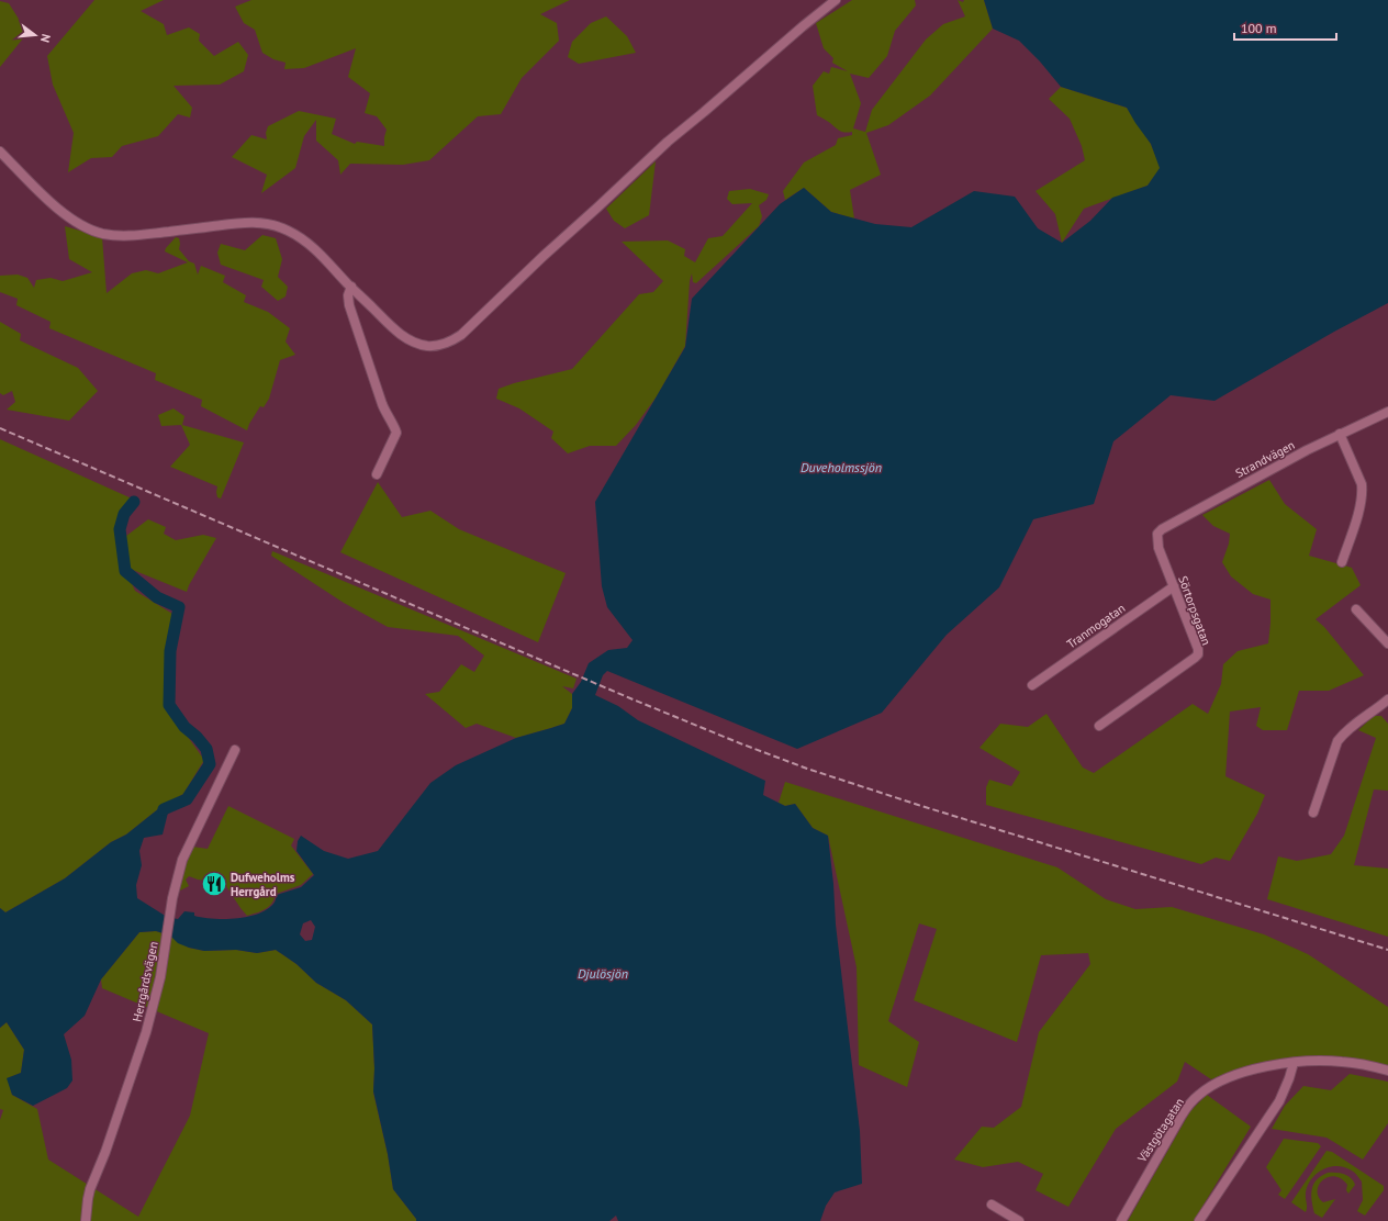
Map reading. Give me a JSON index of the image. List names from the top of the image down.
{
  "streets": {
    "street": [
      "Strandvägen",
      "Sörtorpsgatan",
      "Tranmogatan",
      "Herrgårdsvägen",
      "Västgötagatan"
    ]
  },
  "crossings": [
    ["Strandvägen", "Sörtorpsgatan"],
    ["Sörtorpsgatan", "Tranmogatan"]
  ],
  "water": ["Duveholmssjön", "Djulösjön"],
  "places": {
    "restaurant": ["Dufweholms Herrgård"]
  },
  "scale_bar": "100 m",
  "north": "right"
}
